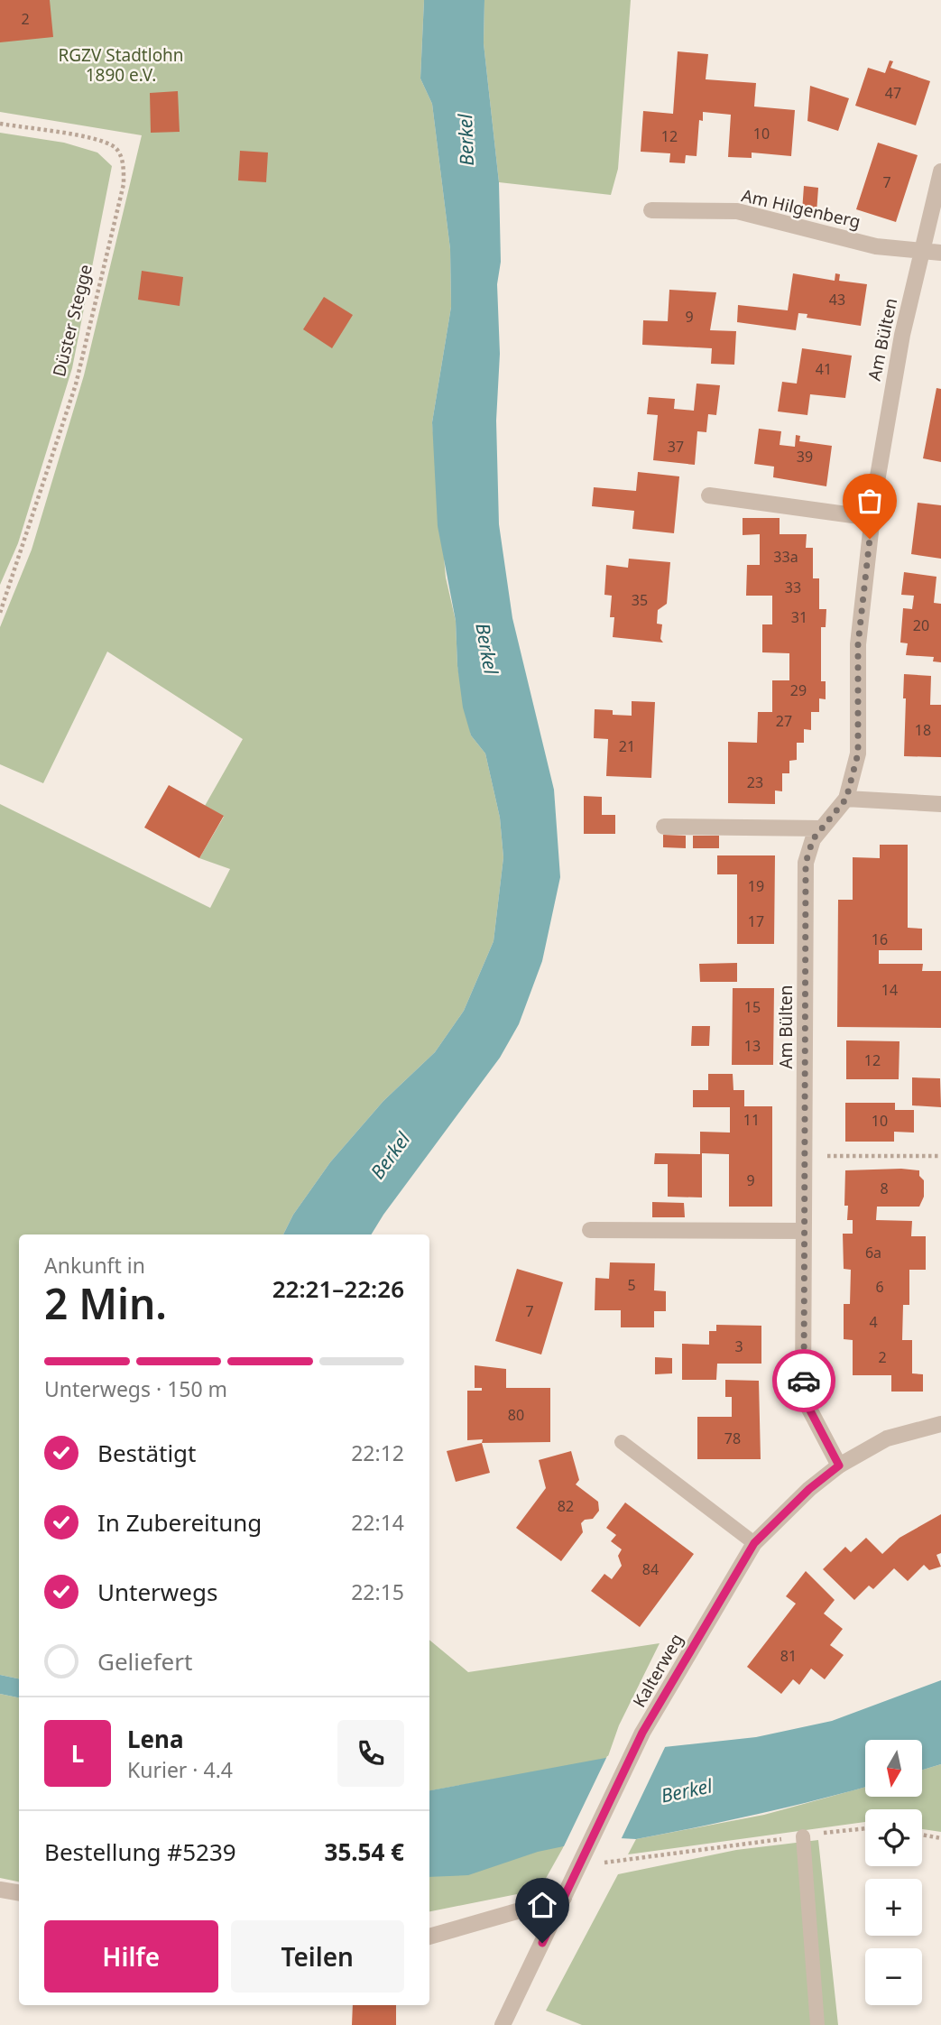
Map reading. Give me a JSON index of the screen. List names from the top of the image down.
{
  "streets": {
    "street": ["Am Hilgenberg", "Am Bülten", "Kalterweg"],
    "path": ["Düster Stegge"]
  },
  "crossings": [
    ["Am Hilgenberg", "Am Bülten"],
    ["Am Bülten", "Kalterweg"]
  ],
  "water": ["Berkel"],
  "parks": ["RGZV Stadtlohn 1890 e.V."],
  "house_numbers": [
    "2",
    "47",
    "10",
    "12",
    "7",
    "43",
    "9",
    "41",
    "37",
    "39",
    "33a",
    "33",
    "35",
    "31",
    "20",
    "29",
    "27",
    "18",
    "21",
    "23",
    "19",
    "17",
    "16",
    "14",
    "15",
    "13",
    "12",
    "11",
    "10",
    "9",
    "8",
    "6a",
    "5",
    "6",
    "7",
    "4",
    "3",
    "2",
    "80",
    "78",
    "82",
    "84",
    "81"
  ],
  "north": "bottom",
  "page": {
    "heading": ["2 Min.", "Ankunft in", "22:21–22:26"],
    "panel": [
      "Lena",
      "Kurier · 4.4",
      "Bestellung #5239",
      "35.54 €"
    ],
    "bar": "Unterwegs · 150 m",
    "list": [
      ["Bestätigt", "22:12"],
      ["In Zubereitung", "22:14"],
      ["Unterwegs", "22:15"],
      "Geliefert"
    ],
    "round": "L",
    "map_buttons": ["+", "−"],
    "buttons": ["Hilfe", "Teilen"]
  }
}
